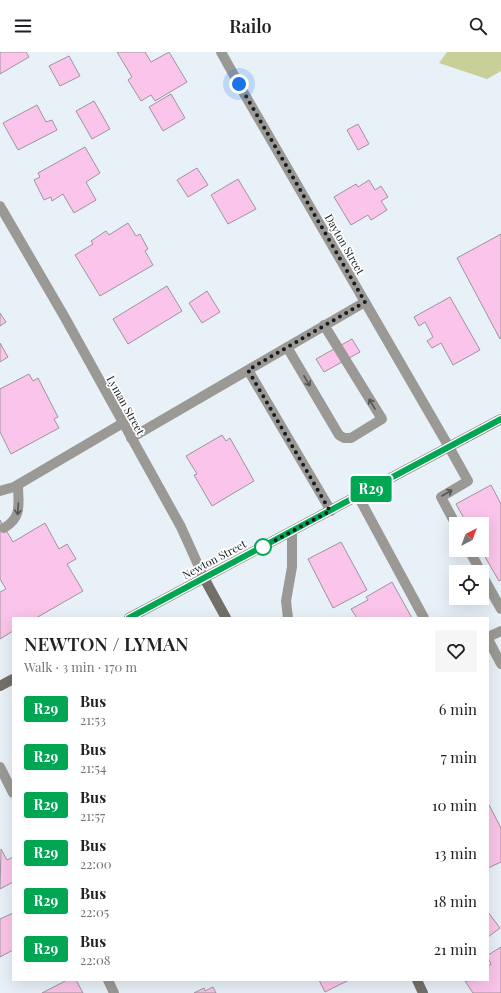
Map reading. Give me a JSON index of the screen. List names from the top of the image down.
{
  "streets": {
    "main road": ["Lyman Street", "Newton Street"],
    "street": ["Dayton Street"]
  },
  "crossings": [
    ["Dayton Street", "Newton Street"],
    ["Lyman Street", "Newton Street"]
  ],
  "lines": ["bus line R29"],
  "north": "top right",
  "page": {
    "header": "Railo",
    "on_map": "R29",
    "heading": ["NEWTON / LYMAN", "Walk · 3 min · 170 m"],
    "list": [
      {
        "mark": "R29",
        "name": "Bus",
        "note": "21:53",
        "value": "6 min"
      },
      {
        "mark": "R29",
        "name": "Bus",
        "note": "21:54",
        "value": "7 min"
      },
      {
        "mark": "R29",
        "name": "Bus",
        "note": "21:57",
        "value": "10 min"
      },
      {
        "mark": "R29",
        "name": "Bus",
        "note": "22:00",
        "value": "13 min"
      },
      {
        "mark": "R29",
        "name": "Bus",
        "note": "22:05",
        "value": "18 min"
      },
      {
        "mark": "R29",
        "name": "Bus",
        "note": "22:08",
        "value": "21 min"
      }
    ]
  }
}
